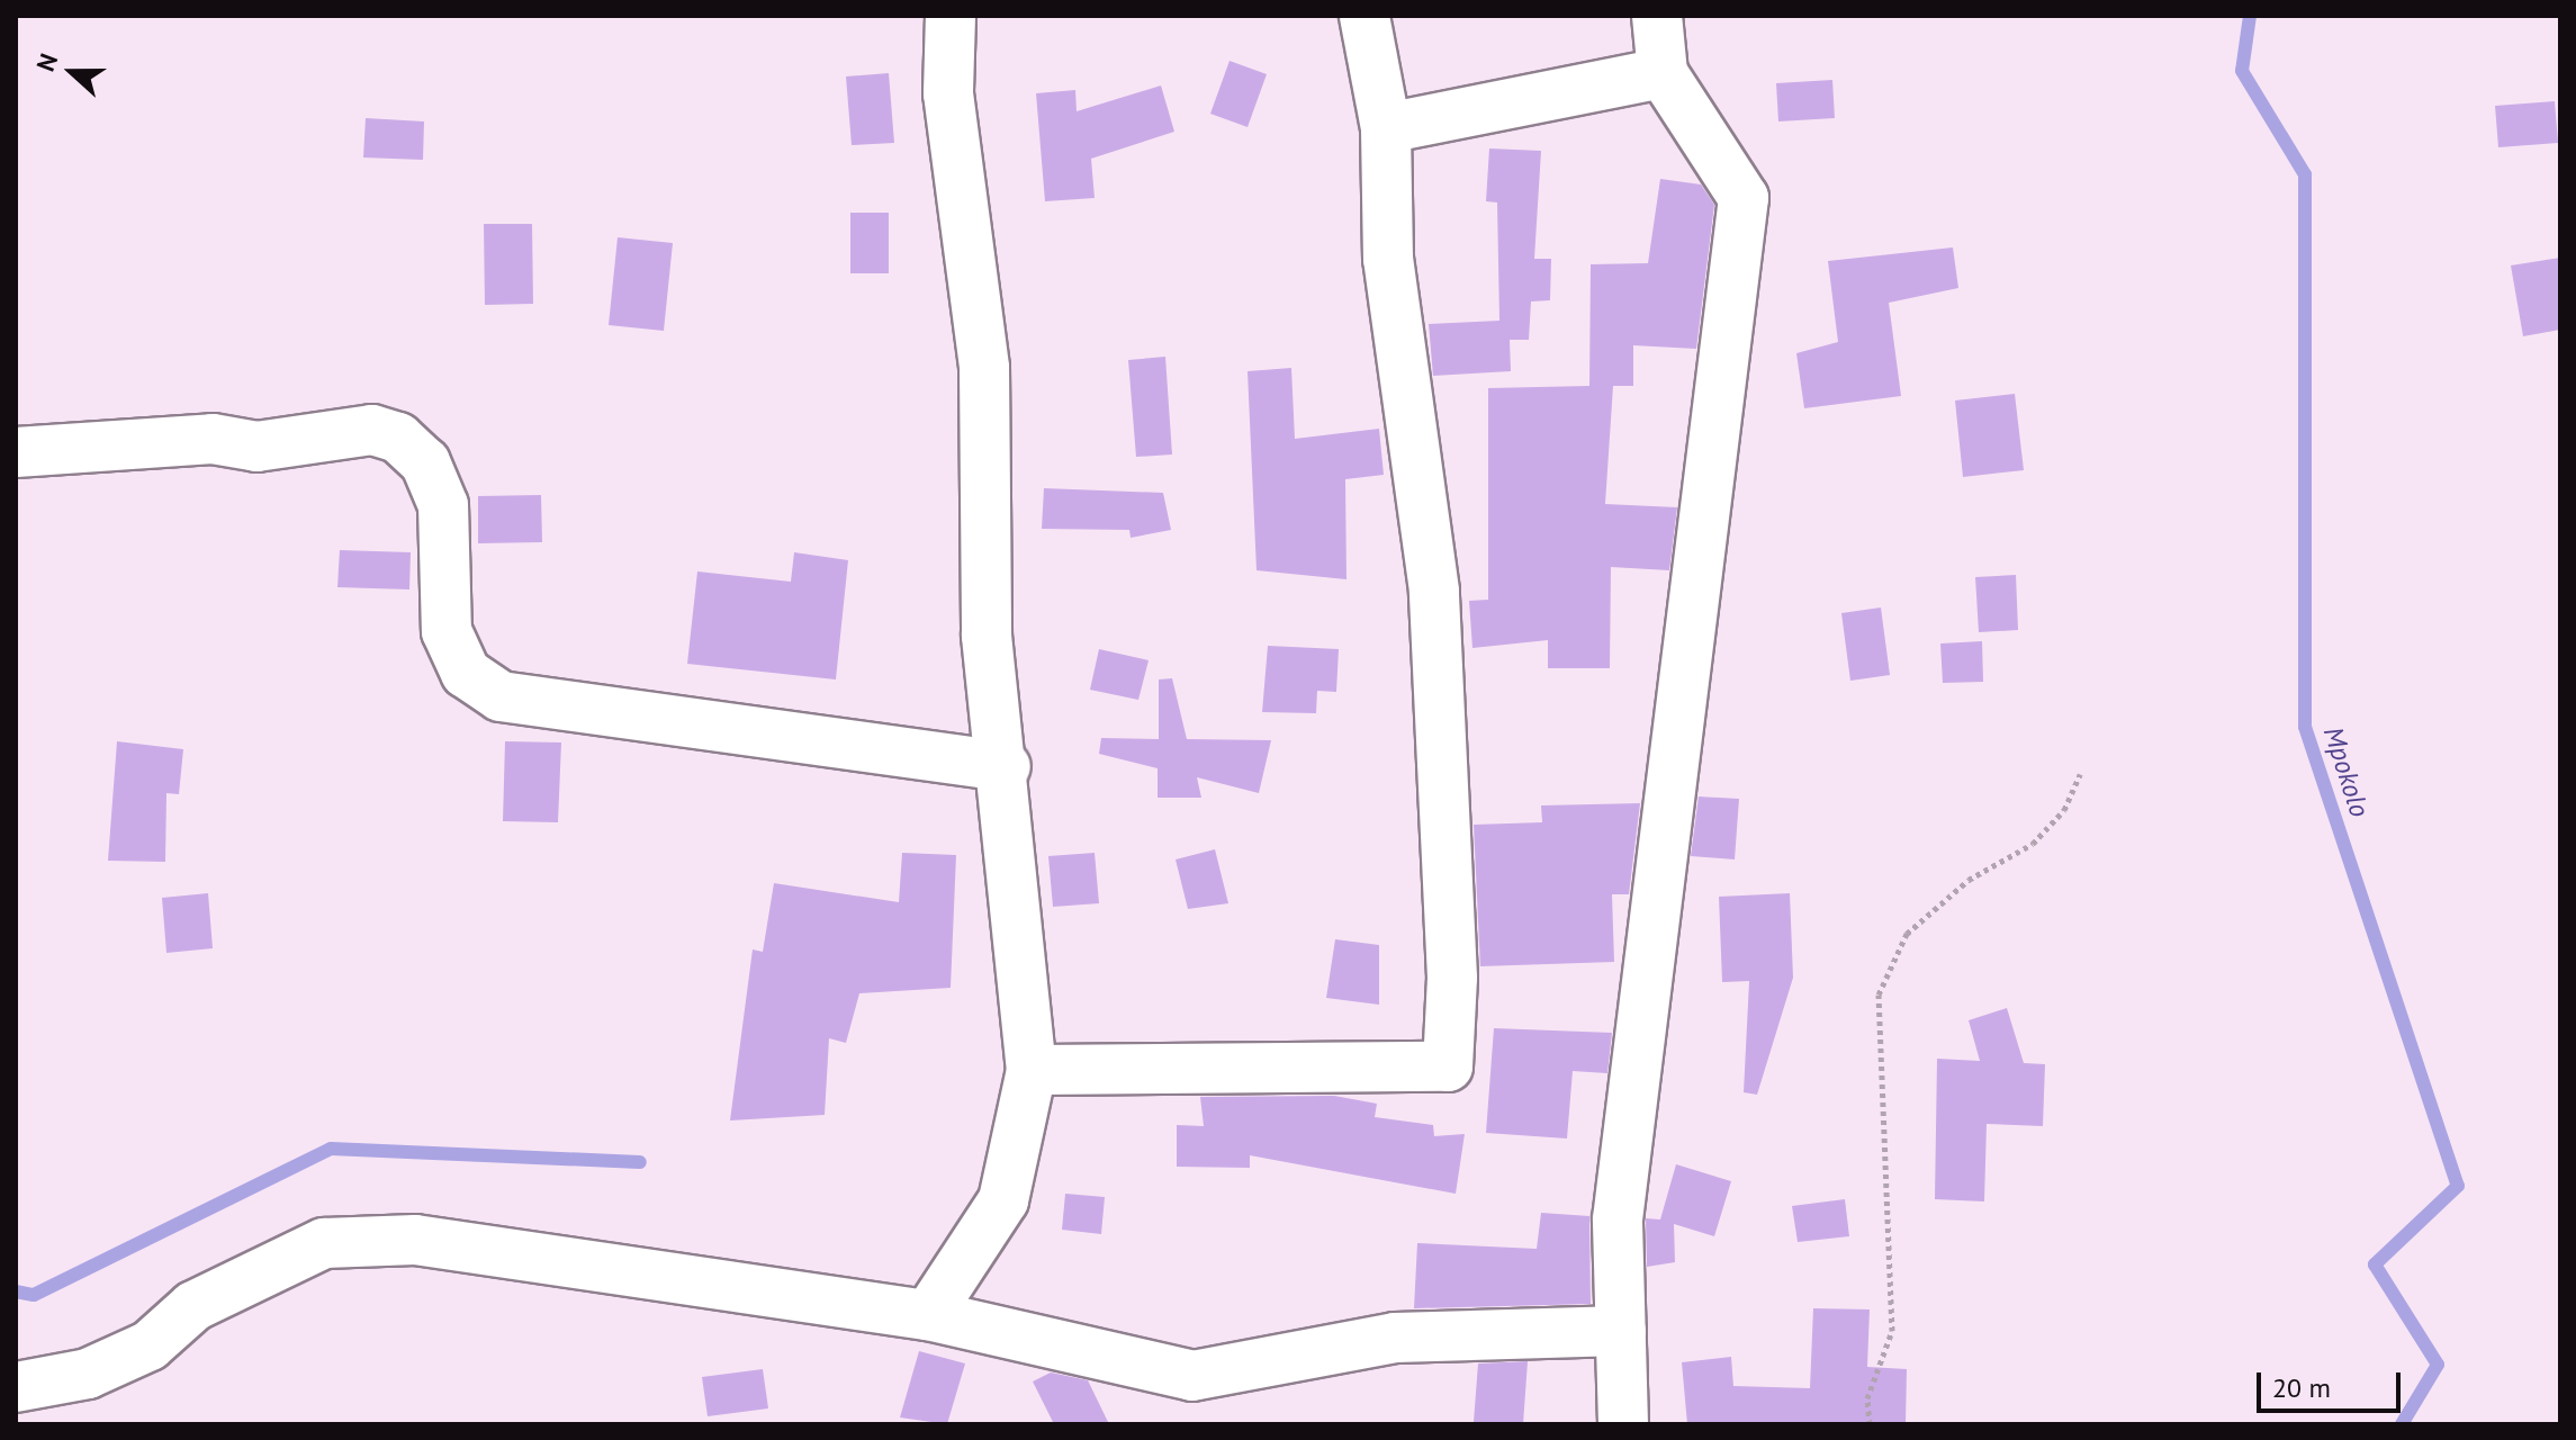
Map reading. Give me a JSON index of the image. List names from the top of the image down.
{
  "water": ["Mpokolo"],
  "scale_bar": "20 m",
  "north": "left"
}
